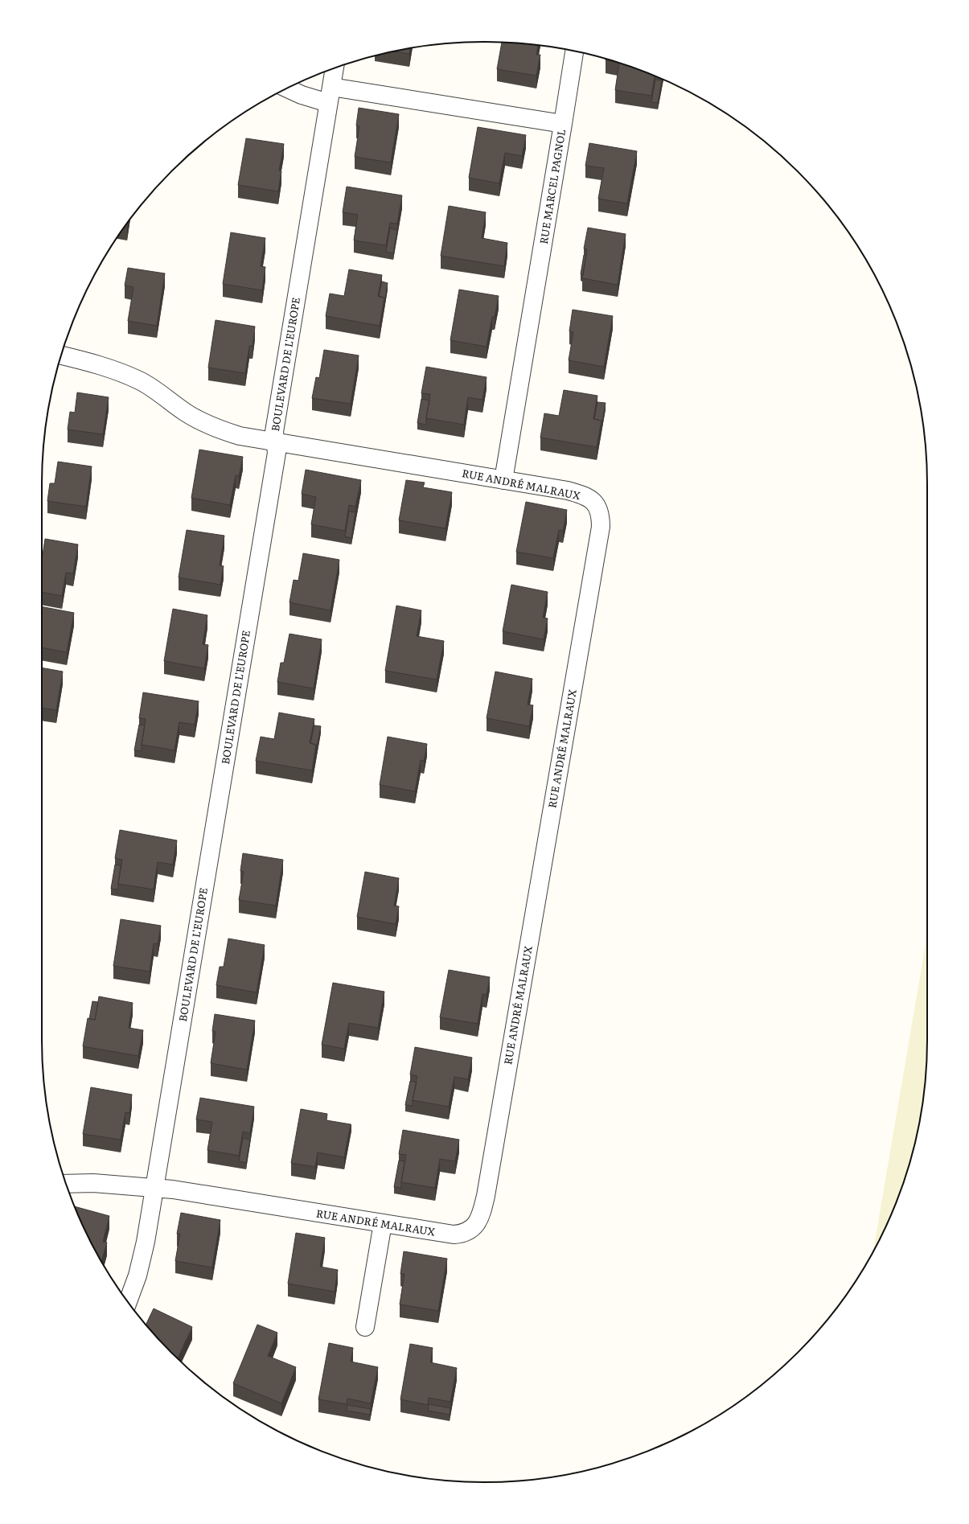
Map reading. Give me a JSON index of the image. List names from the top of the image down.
{
  "streets": {
    "street": ["RUE MARCEL PAGNOL", "BOULEVARD DE L'EUROPE", "RUE ANDRÉ MALRAUX"]
  },
  "crossings": [
    ["RUE MARCEL PAGNOL", "BOULEVARD DE L'EUROPE"],
    ["RUE MARCEL PAGNOL", "RUE ANDRÉ MALRAUX"],
    ["BOULEVARD DE L'EUROPE", "RUE ANDRÉ MALRAUX"]
  ]
}
